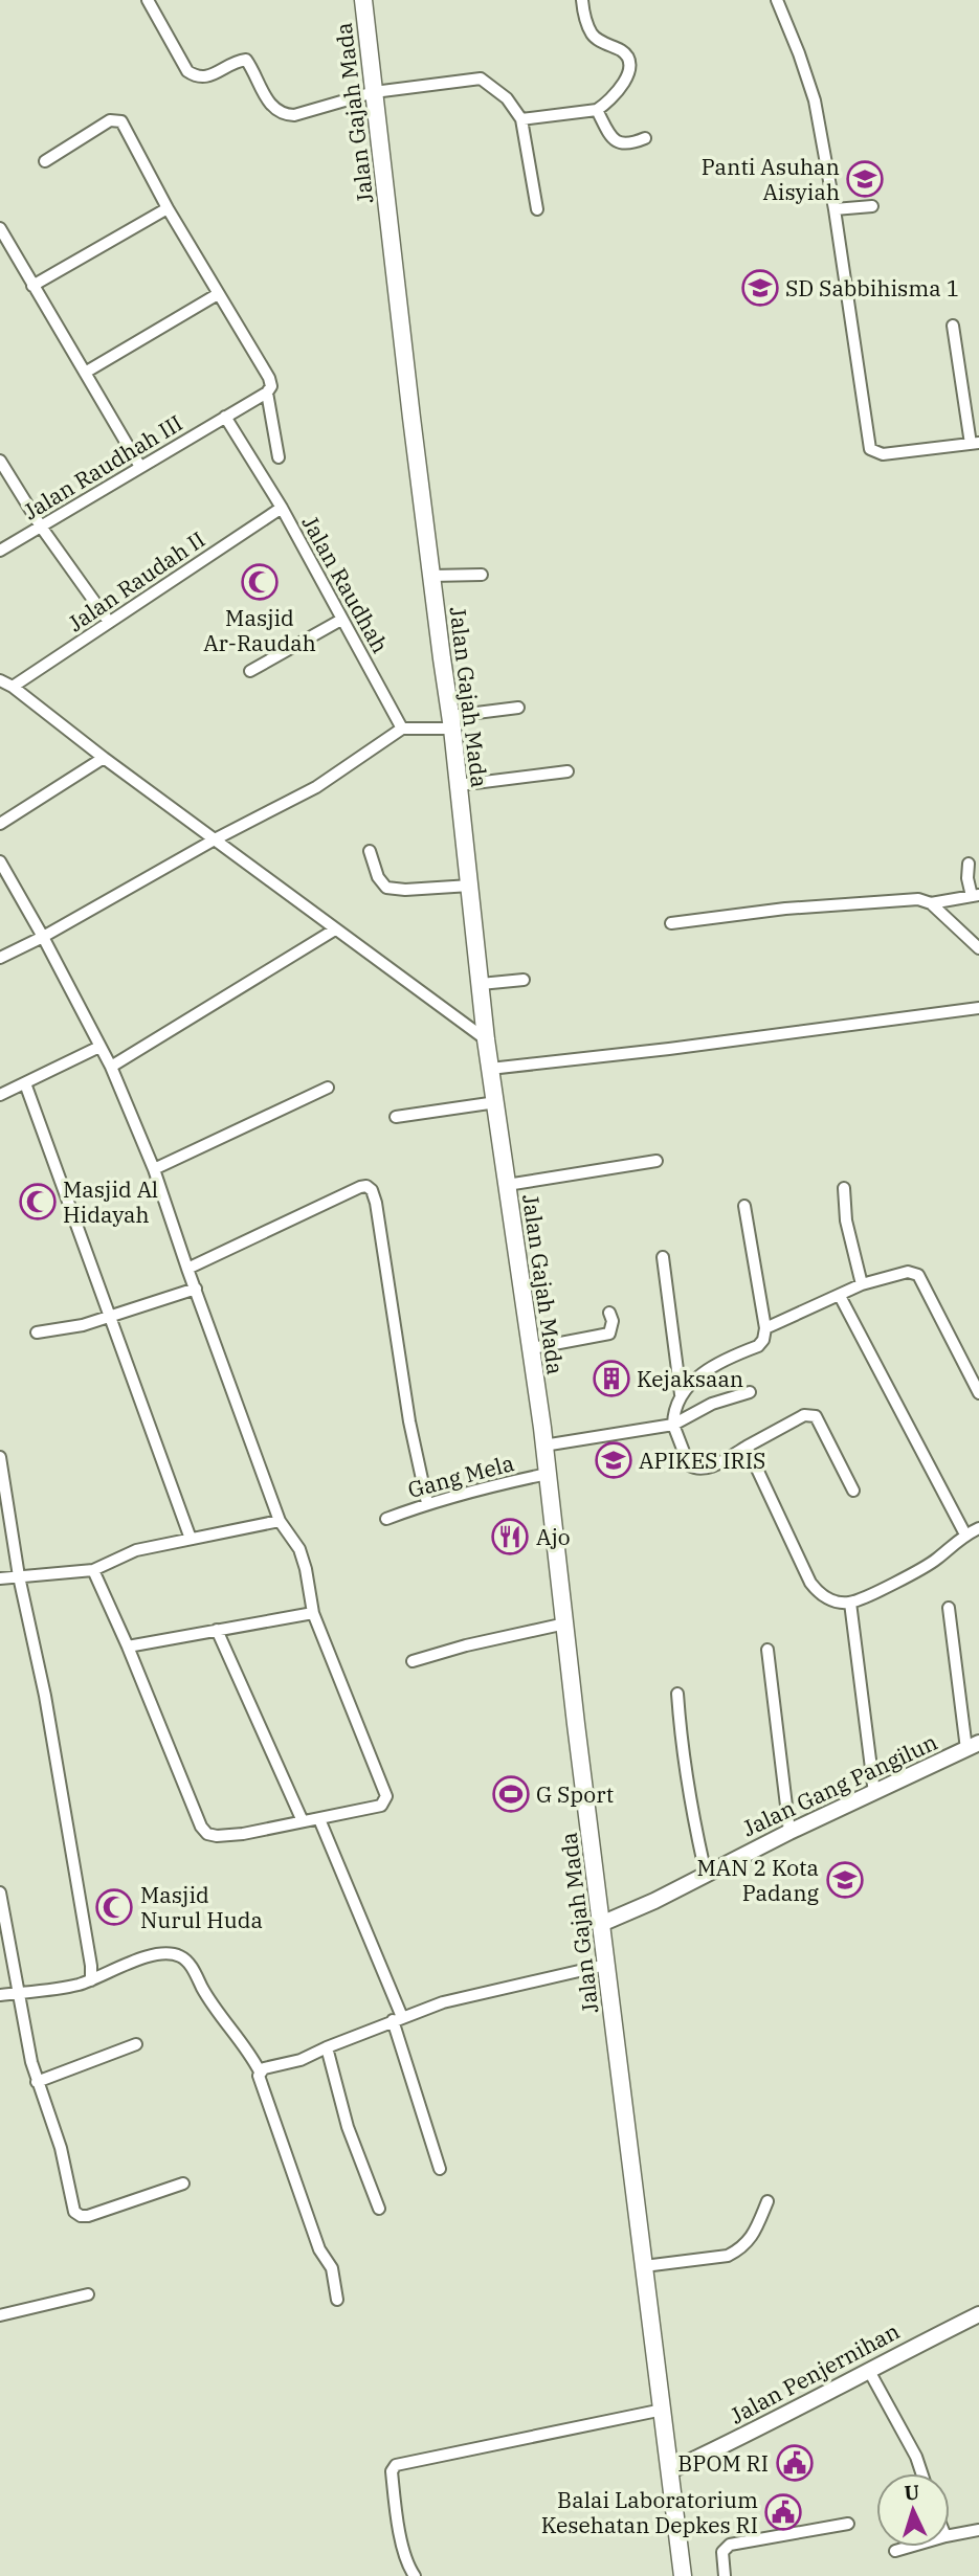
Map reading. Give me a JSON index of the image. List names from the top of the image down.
{
  "streets": {
    "main road": ["Jalan Gajah Mada"],
    "street": [
      "Jalan Raudhah III",
      "Jalan Raudah II",
      "Jalan Raudhah",
      "Gang Mela",
      "Jalan Gang Pangilun",
      "Jalan Penjernihan"
    ]
  },
  "crossings": [
    ["Jalan Gajah Mada", "Gang Mela"],
    ["Jalan Gajah Mada", "Jalan Gang Pangilun"],
    ["Jalan Gajah Mada", "Jalan Penjernihan"],
    ["Jalan Raudhah III", "Jalan Raudhah"],
    ["Jalan Raudah II", "Jalan Raudhah"]
  ],
  "places": {
    "school or university": [
      "Panti Asuhan Aisyiah",
      "SD Sabbihisma 1",
      "APIKES IRIS",
      "MAN 2 Kota Padang"
    ],
    "mosque": ["Masjid Ar-Raudah", "Masjid Al Hidayah", "Masjid Nurul Huda"],
    "building": ["Kejaksaan"],
    "restaurant": ["Ajo"],
    "sports": ["G Sport"],
    "public building": ["BPOM RI", "Balai Laboratorium Kesehatan Depkes RI"]
  },
  "north": "top"
}
